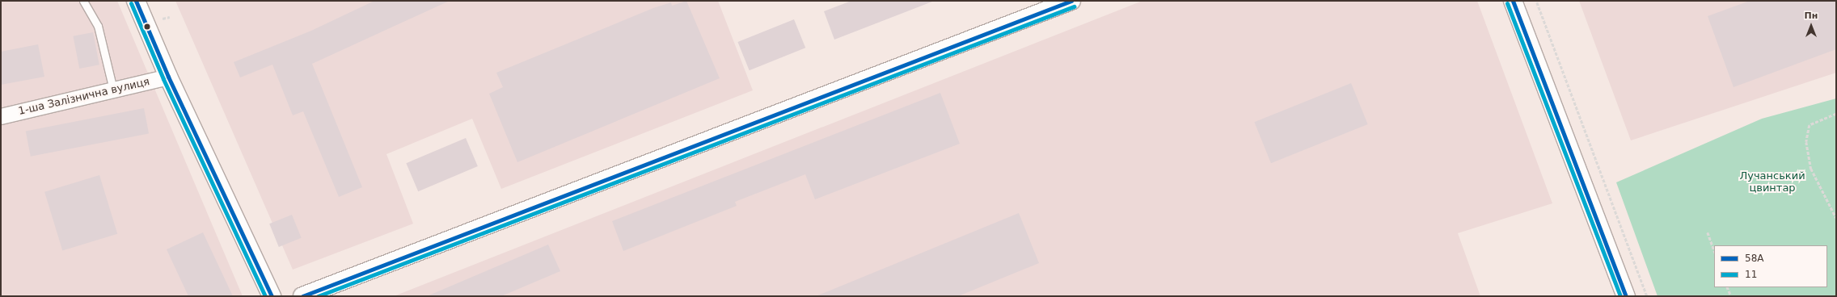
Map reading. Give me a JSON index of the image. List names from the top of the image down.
{
  "streets": {
    "street": ["1-ша Залізнична вулиця"]
  },
  "parks": ["Лучанський цвинтар"],
  "lines": ["transit line 58А", "transit line 11"],
  "legend": ["58А", "11"],
  "north": "top"
}
